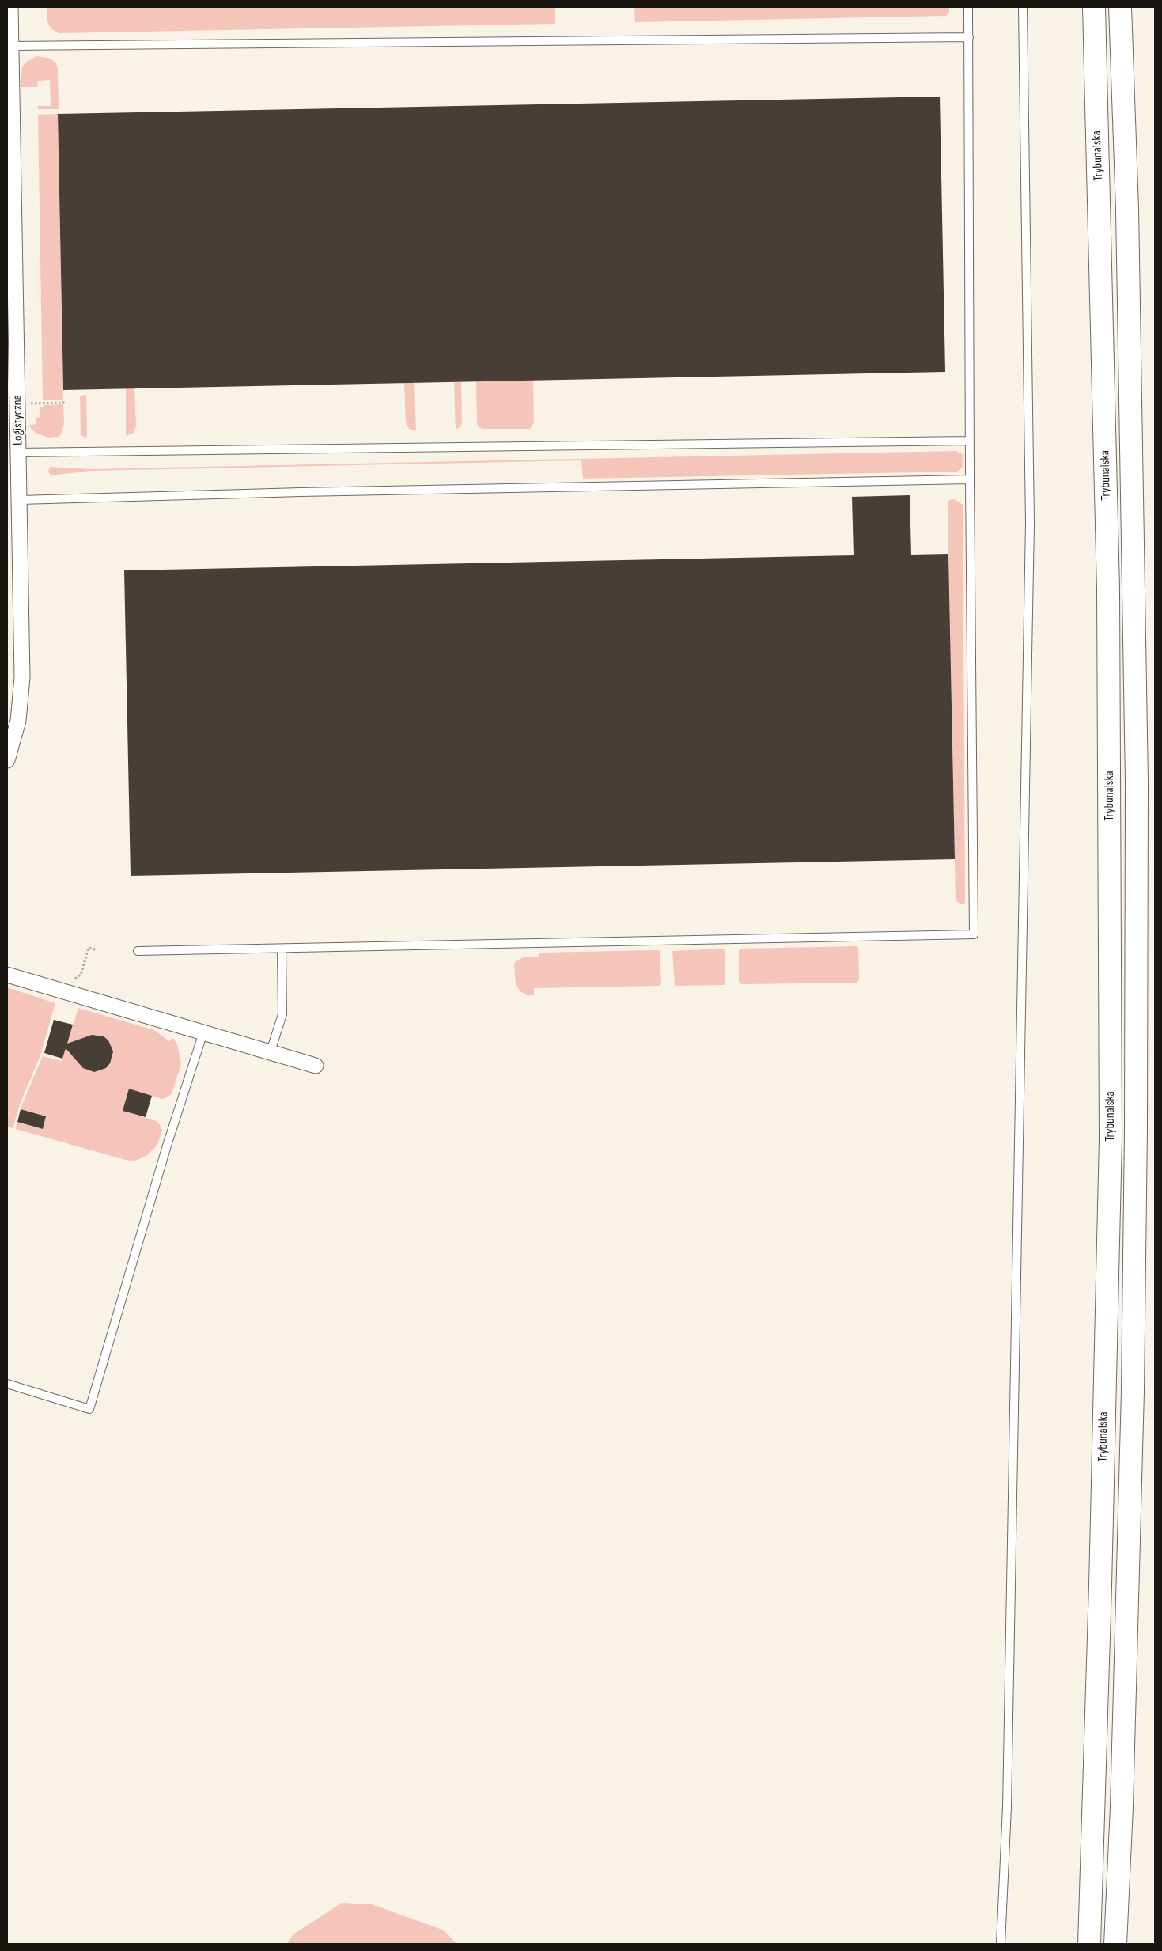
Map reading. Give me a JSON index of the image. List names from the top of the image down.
{
  "streets": {
    "highway": ["Trybunalska"],
    "street": ["Logistyczna"]
  }
}
